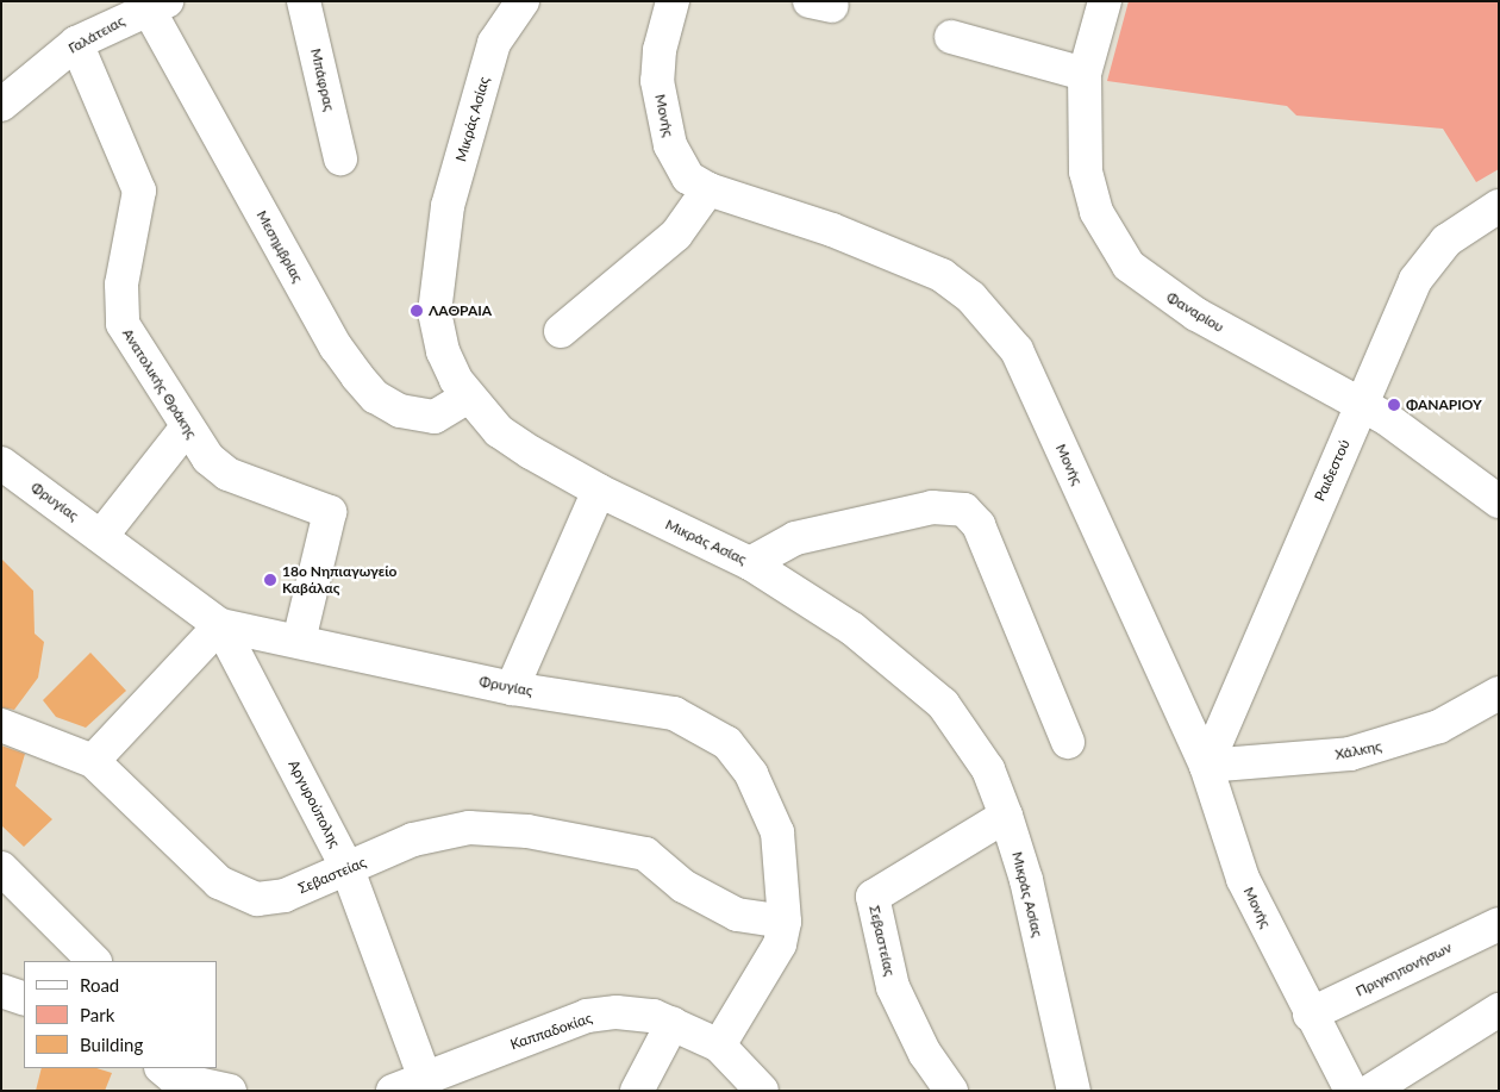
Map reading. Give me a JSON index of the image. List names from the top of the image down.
{
  "streets": {
    "street": [
      "Γαλάτειας",
      "Μπάφρας",
      "Μονής",
      "Μικράς Ασίας",
      "Μεσημβρίας",
      "Φαναρίου",
      "Ανατολικής Θράκης",
      "Ραιδεστού",
      "Φρυγίας",
      "Χάλκης",
      "Αργυρούπολης",
      "Σεβαστείας",
      "Πριγκηπονήσων",
      "Καππαδοκίας"
    ]
  },
  "crossings": [
    ["Γαλάτειας", "Μεσημβρίας"],
    ["Γαλάτειας", "Ανατολικής Θράκης"],
    ["Μονής", "Ραιδεστού"],
    ["Μονής", "Χάλκης"],
    ["Μονής", "Πριγκηπονήσων"],
    ["Μικράς Ασίας", "Μεσημβρίας"],
    ["Μικράς Ασίας", "Σεβαστείας"],
    ["Φαναρίου", "Ραιδεστού"],
    ["Ανατολικής Θράκης", "Φρυγίας"],
    ["Ραιδεστού", "Χάλκης"],
    ["Φρυγίας", "Αργυρούπολης"],
    ["Φρυγίας", "Σεβαστείας"],
    ["Φρυγίας", "Καππαδοκίας"],
    ["Αργυρούπολης", "Σεβαστείας"],
    ["Αργυρούπολης", "Καππαδοκίας"]
  ],
  "places": ["ΛΑΘΡΑΙΑ", "ΦΑΝΑΡΙΟΥ", "18ο Νηπιαγωγείο Καβάλας"],
  "legend": ["Road", "Park", "Building"]
}
